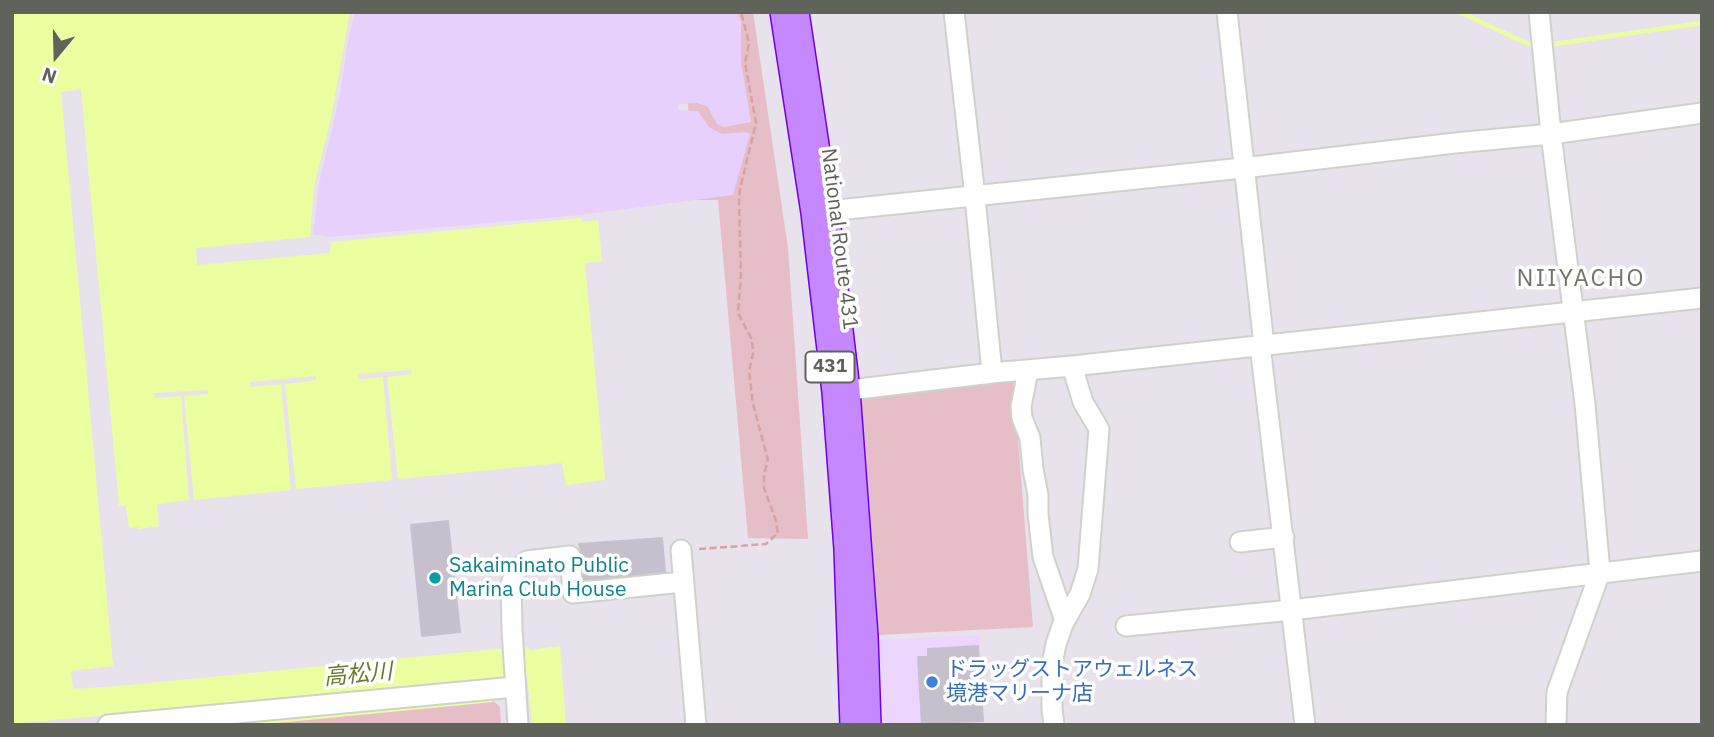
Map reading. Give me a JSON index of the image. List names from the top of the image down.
{
  "streets": {
    "highway": ["National Route 431", "431"]
  },
  "districts": ["NIIYACHO"],
  "water": ["高松川"],
  "places": ["Sakaiminato Public Marina Club House", "ドラッグストアウェルネス 境港マリーナ店"],
  "north": "bottom"
}
